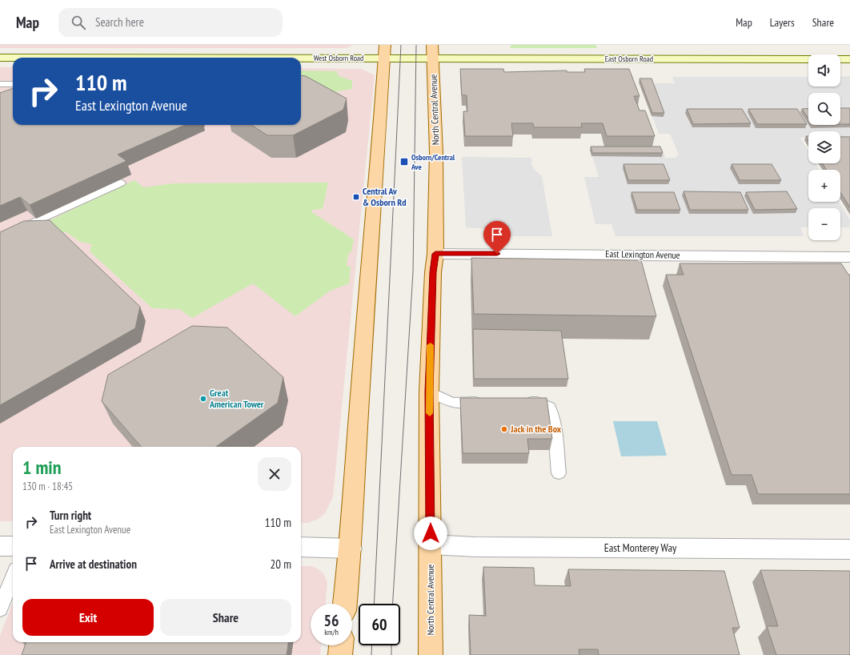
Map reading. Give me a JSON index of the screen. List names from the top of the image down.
{
  "streets": {
    "main road": ["West Osborn Road", "East Osborn Road", "North Central Avenue"],
    "street": ["East Lexington Avenue", "East Monterey Way"]
  },
  "crossings": [
    ["West Osborn Road", "East Osborn Road"],
    ["East Osborn Road", "North Central Avenue"],
    ["North Central Avenue", "East Lexington Avenue"],
    ["North Central Avenue", "East Monterey Way"]
  ],
  "places": {
    "transit": ["Osborn/Central Ave", "Central Av & Osborn Rd"],
    "other": ["Great American Tower", "Jack in the Box"]
  },
  "page": {
    "header": "Map",
    "search": "Search here",
    "nav": ["Map", "Layers", "Share"],
    "map_buttons": ["+", "−"],
    "turn": ["110 m", "East Lexington Avenue"],
    "heading": ["1 min", "130 m · 18:45"],
    "list": [
      {
        "name": "Turn right",
        "note": "East Lexington Avenue",
        "value": "110 m"
      },
      {
        "name": "Arrive at destination",
        "value": "20 m"
      }
    ],
    "buttons": ["Exit", "Share"],
    "speed": "56 km/h",
    "limit": "60"
  }
}
